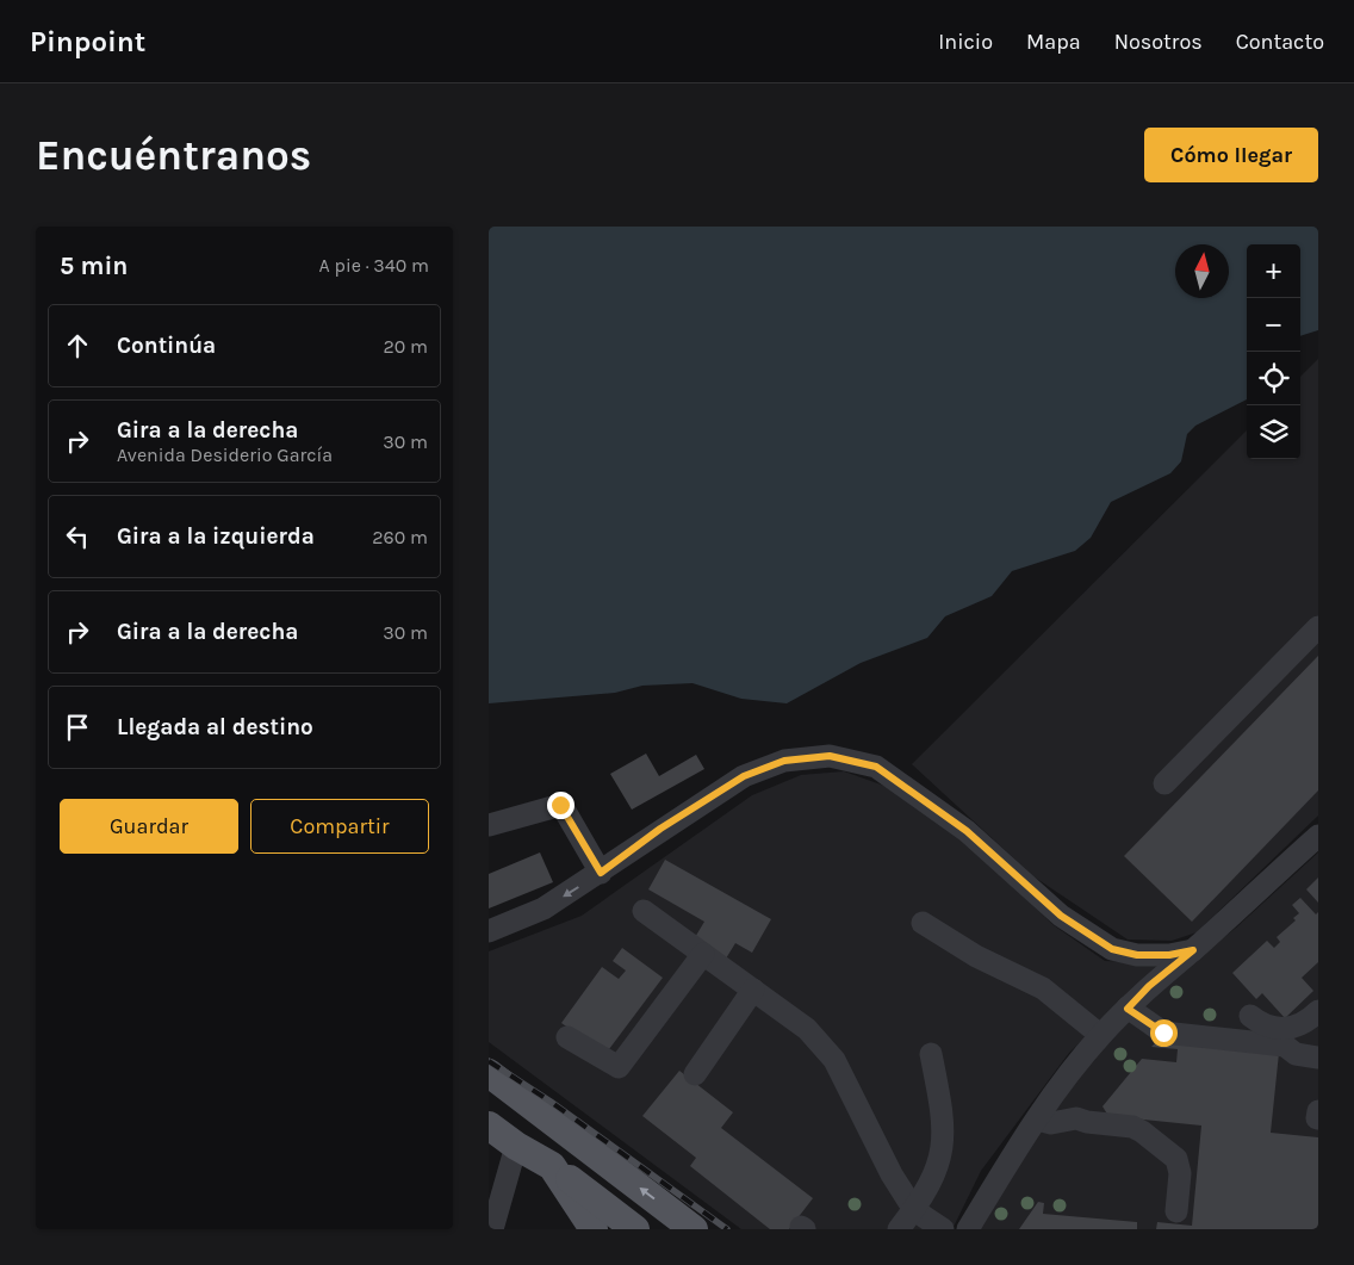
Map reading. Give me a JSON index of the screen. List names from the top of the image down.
{
  "north": "top",
  "page": {
    "header": "Pinpoint",
    "nav": [
      "Inicio",
      "Mapa",
      "Nosotros",
      "Contacto"
    ],
    "buttons": [
      "Cómo llegar",
      ["Guardar", "Compartir"]
    ],
    "title": "Encuéntranos",
    "heading": ["5 min", "A pie · 340 m"],
    "map_buttons": ["+", "−"],
    "list": [
      ["Continúa", "20 m"],
      ["Gira a la derecha", "Avenida Desiderio García", "30 m"],
      ["Gira a la izquierda", "260 m"],
      ["Gira a la derecha", "30 m"],
      "Llegada al destino"
    ]
  }
}
